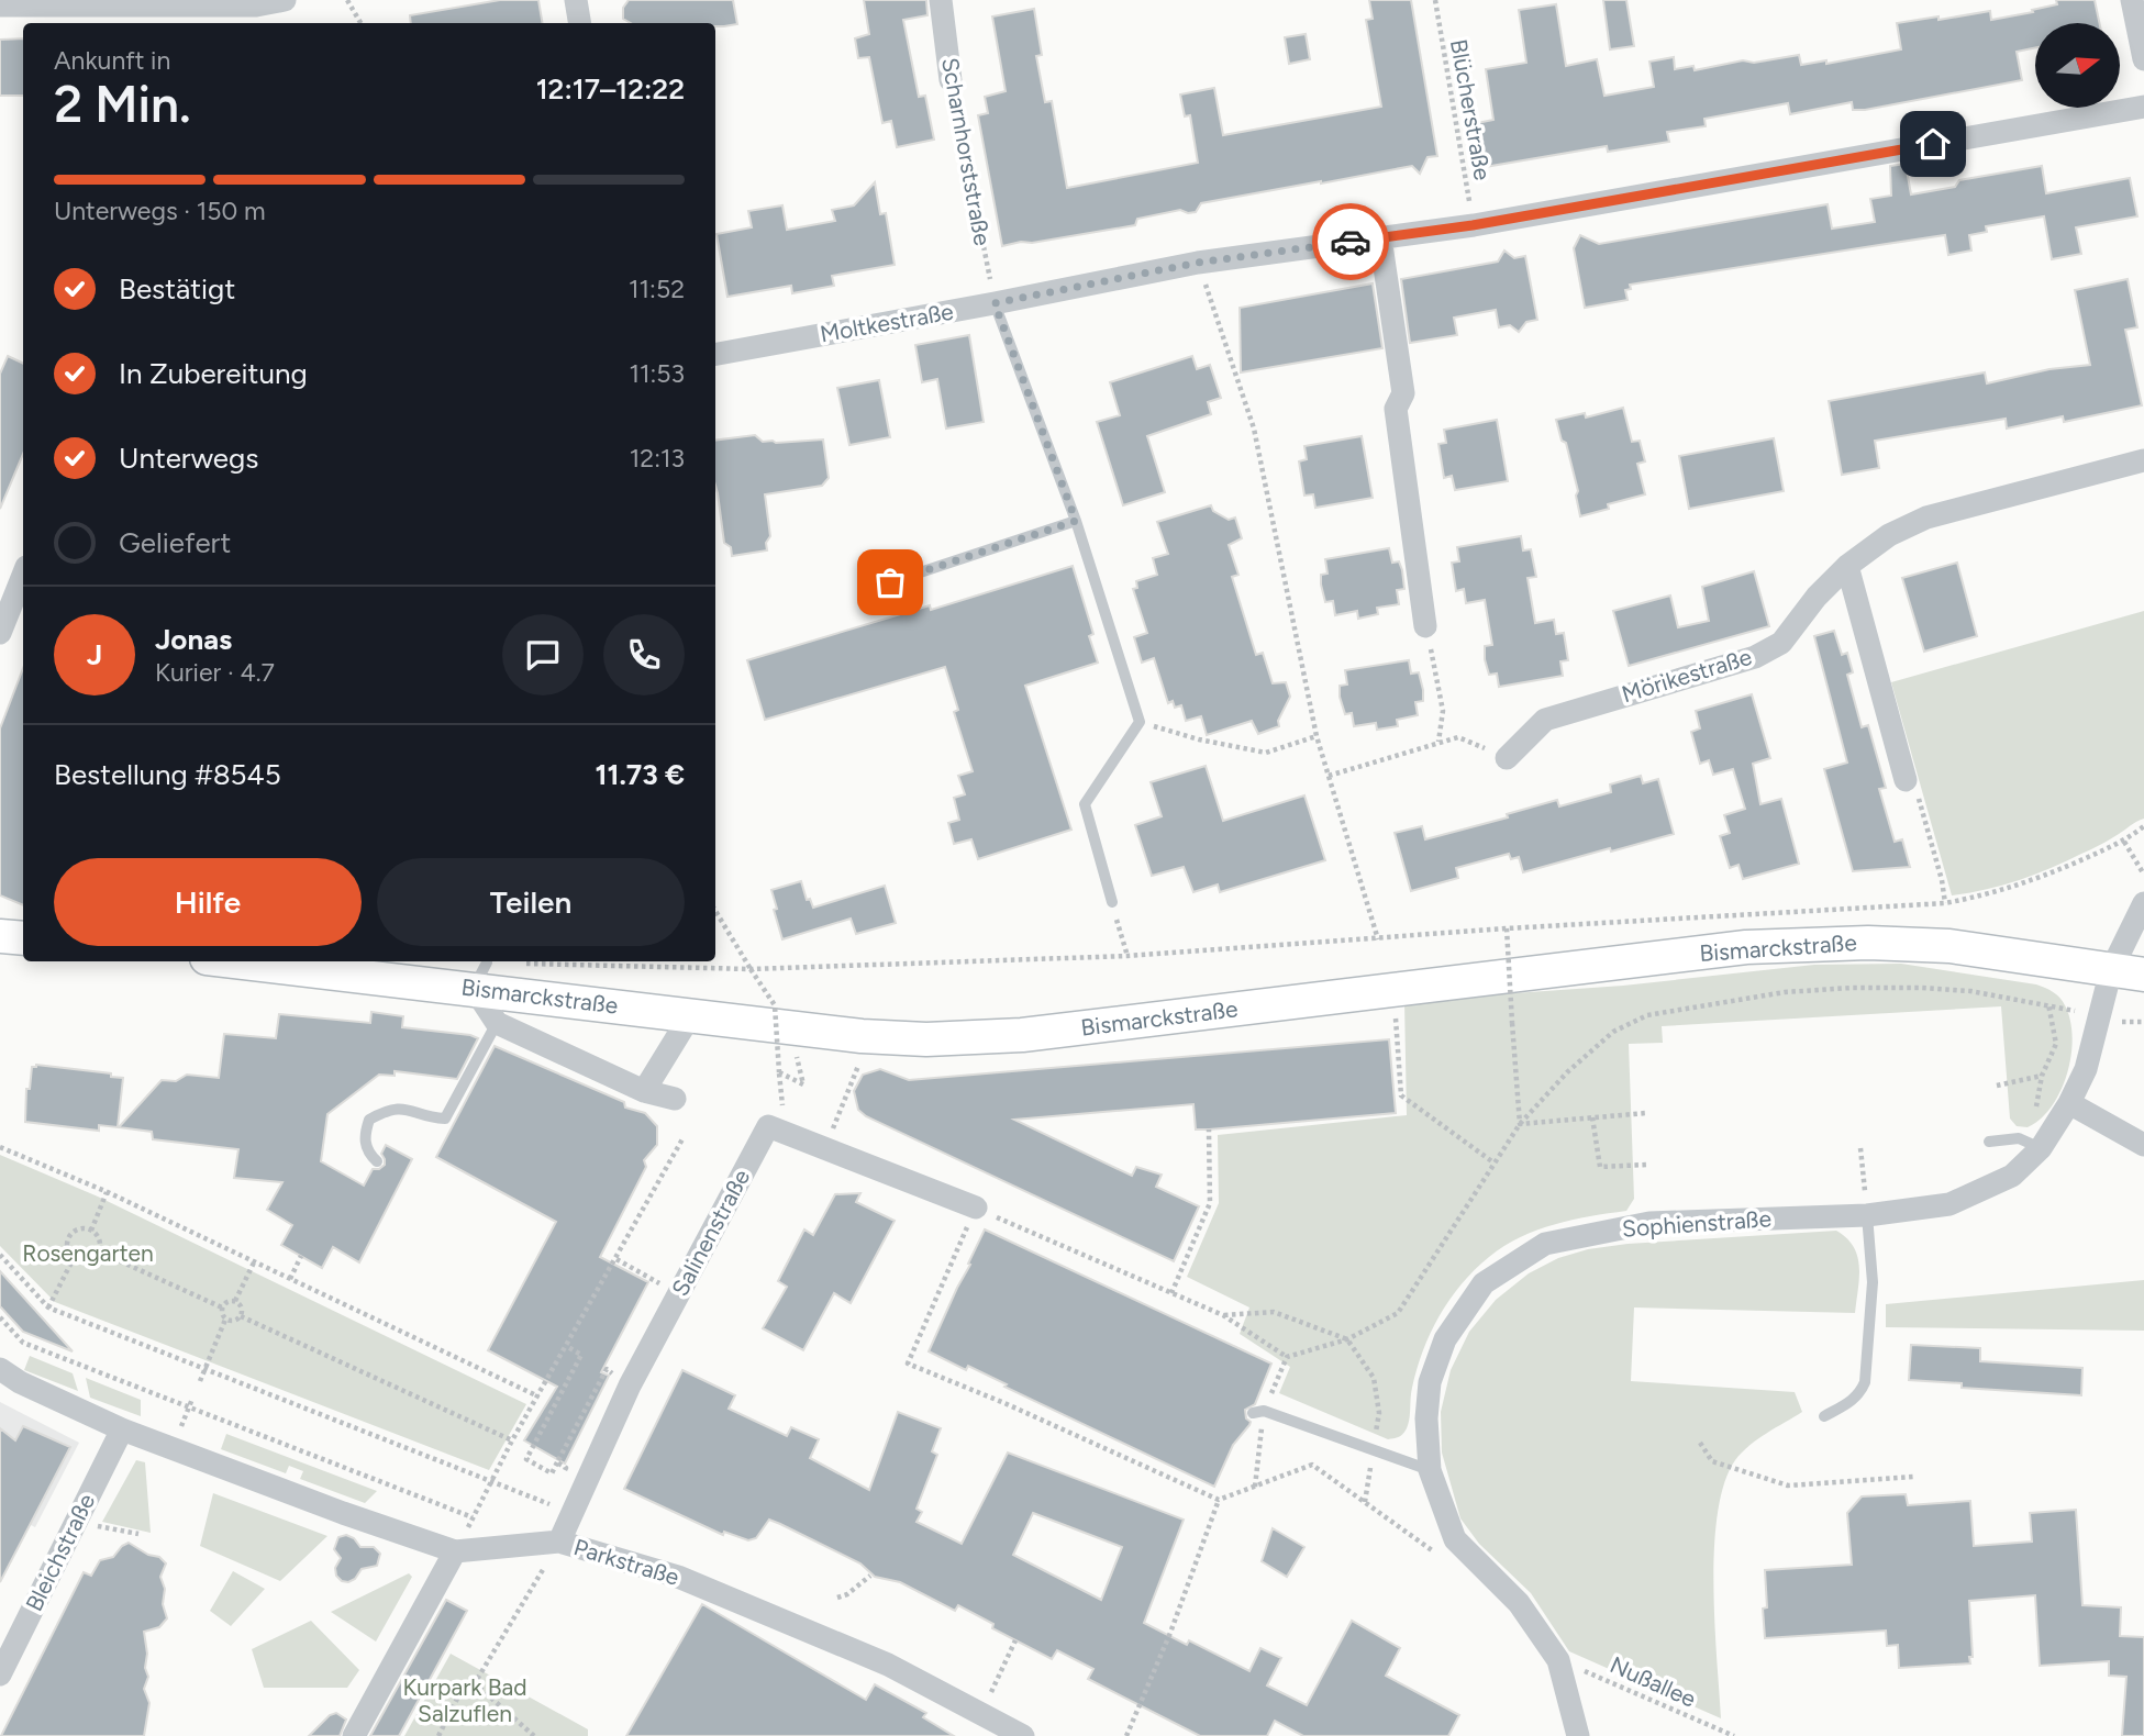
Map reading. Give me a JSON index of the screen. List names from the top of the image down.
{
  "streets": {
    "main road": ["Bismarckstraße"],
    "street": [
      "Scharnhorststraße",
      "Moltkestraße",
      "Mörikestraße",
      "Sophienstraße",
      "Salinenstraße",
      "Bleichstraße",
      "Parkstraße"
    ],
    "path": ["Blücherstraße", "Nußallee"]
  },
  "crossings": [
    ["Blücherstraße", "Moltkestraße"],
    ["Scharnhorststraße", "Moltkestraße"],
    ["Bismarckstraße", "Sophienstraße"],
    ["Sophienstraße", "Nußallee"],
    ["Salinenstraße", "Parkstraße"],
    ["Bleichstraße", "Parkstraße"]
  ],
  "parks": ["Rosengarten", "Kurpark Bad Salzuflen"],
  "north": "right",
  "page": {
    "heading": ["2 Min.", "Ankunft in", "12:17–12:22"],
    "panel": [
      "Jonas",
      "Kurier · 4.7",
      "Bestellung #8545",
      "11.73 €"
    ],
    "bar": "Unterwegs · 150 m",
    "list": [
      ["Bestätigt", "11:52"],
      ["In Zubereitung", "11:53"],
      ["Unterwegs", "12:13"],
      "Geliefert"
    ],
    "round": "J",
    "buttons": ["Hilfe", "Teilen"]
  }
}
